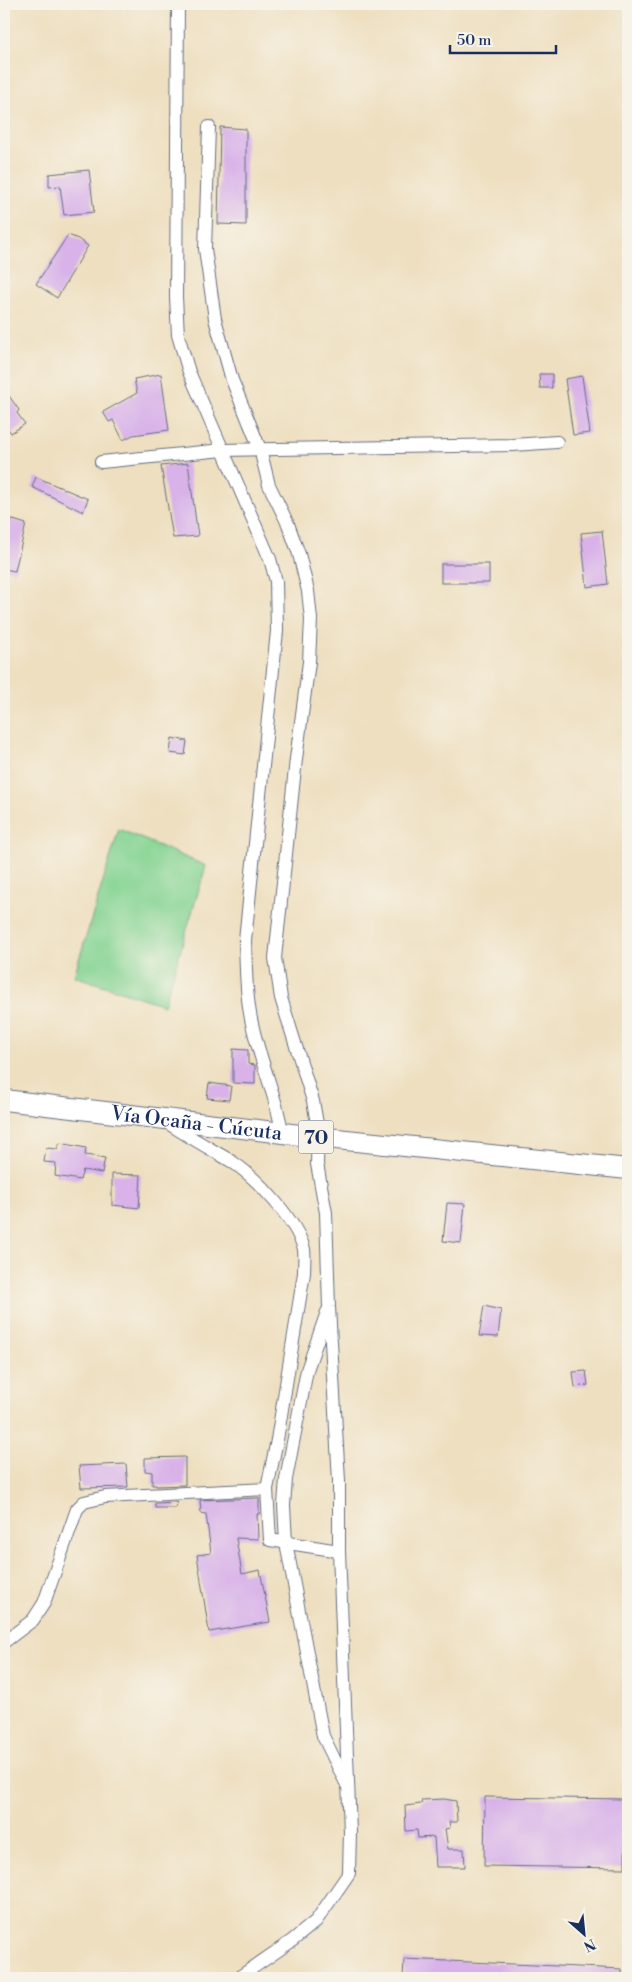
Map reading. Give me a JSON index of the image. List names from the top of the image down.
{
  "streets": {
    "main road": ["Vía Ocaña - Cúcuta", "70"]
  },
  "scale_bar": "50 m",
  "north": "bottom right"
}
